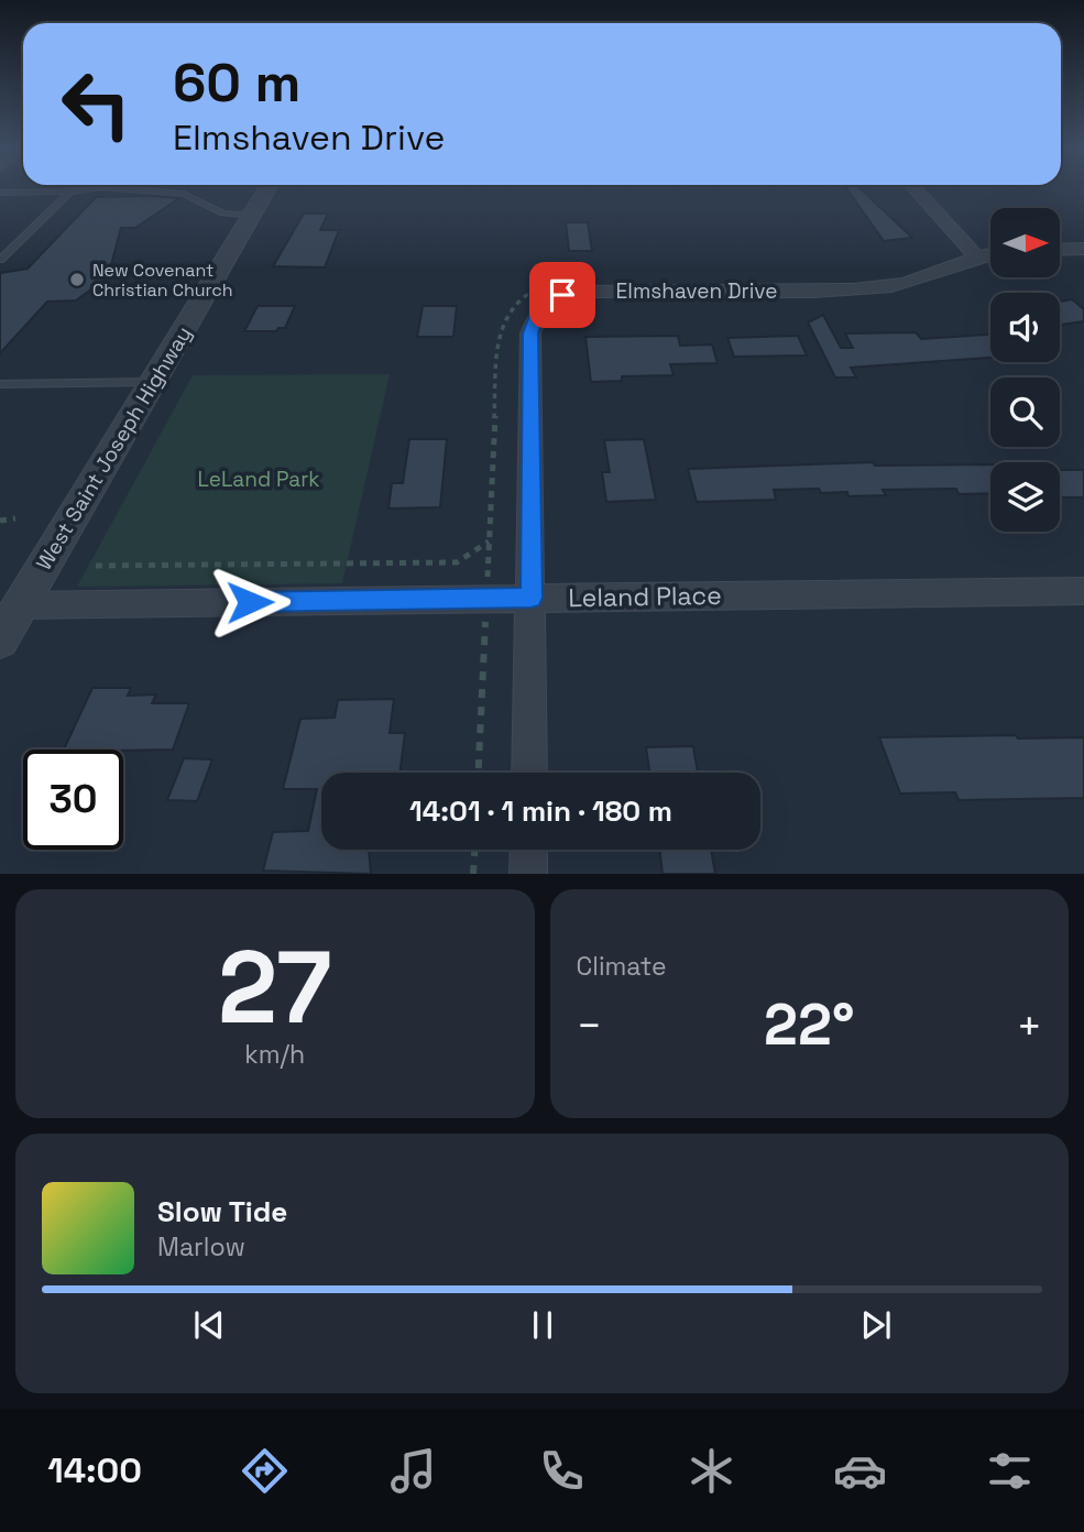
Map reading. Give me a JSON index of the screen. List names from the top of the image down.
{
  "streets": {
    "street": ["Elmshaven Drive", "West Saint Joseph Highway", "Leland Place"]
  },
  "crossings": [
    ["Elmshaven Drive", "Leland Place"],
    ["West Saint Joseph Highway", "Leland Place"]
  ],
  "parks": ["LeLand Park"],
  "places": ["New Covenant Christian Church"],
  "north": "right",
  "page": {
    "turn": ["60 m", "Elmshaven Drive"],
    "limit": "30",
    "trip": "14:01 · 1 min · 180 m",
    "tile": [
      ["27", "km/h"],
      "Climate"
    ],
    "heat": ["−", "22°", "+"],
    "song": ["Slow Tide", "Marlow"],
    "tabs": "14:00"
  }
}
